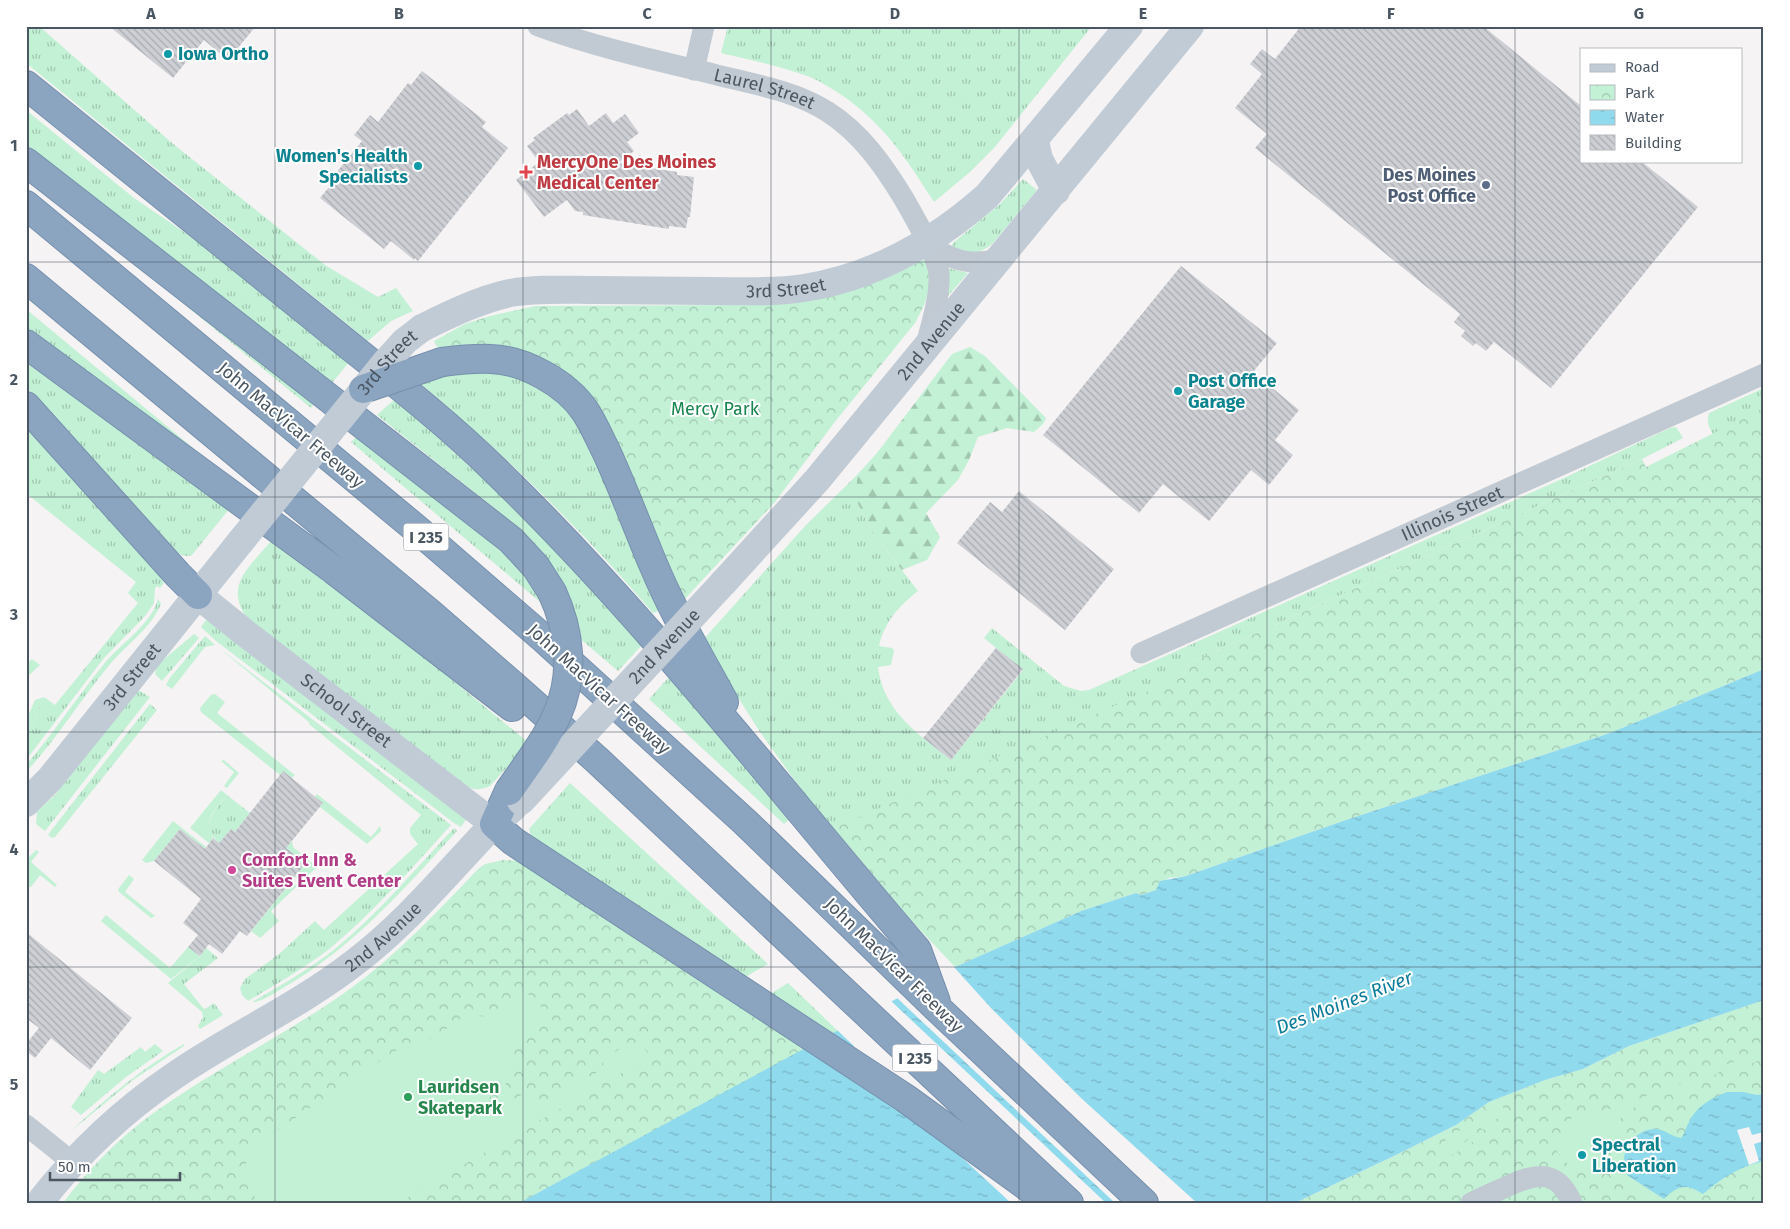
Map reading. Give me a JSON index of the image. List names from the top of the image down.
{
  "streets": {
    "highway": ["John MacVicar Freeway", "I 235"],
    "main road": ["3rd Street", "2nd Avenue", "School Street"],
    "street": ["Laurel Street", "Illinois Street"]
  },
  "crossings": [
    ["Laurel Street", "3rd Street"],
    ["Laurel Street", "2nd Avenue"],
    ["3rd Street", "School Street"],
    ["2nd Avenue", "School Street"]
  ],
  "water": ["Des Moines River"],
  "parks": ["Mercy Park"],
  "places": {
    "other": [
      "Iowa Ortho",
      "Women's Health Specialists",
      "Des Moines Post Office",
      "Post Office Garage",
      "Comfort Inn & Suites Event Center",
      "Lauridsen Skatepark",
      "Spectral Liberation"
    ],
    "health": ["MercyOne Des Moines Medical Center"]
  },
  "legend": [
    "Road",
    "Park",
    "Water",
    "Building"
  ],
  "scale_bar": "50 m",
  "grid": {
    "columns": [
      "A",
      "B",
      "C",
      "D",
      "E",
      "F",
      "G"
    ],
    "rows": [
      "1",
      "2",
      "3",
      "4",
      "5"
    ]
  }
}
